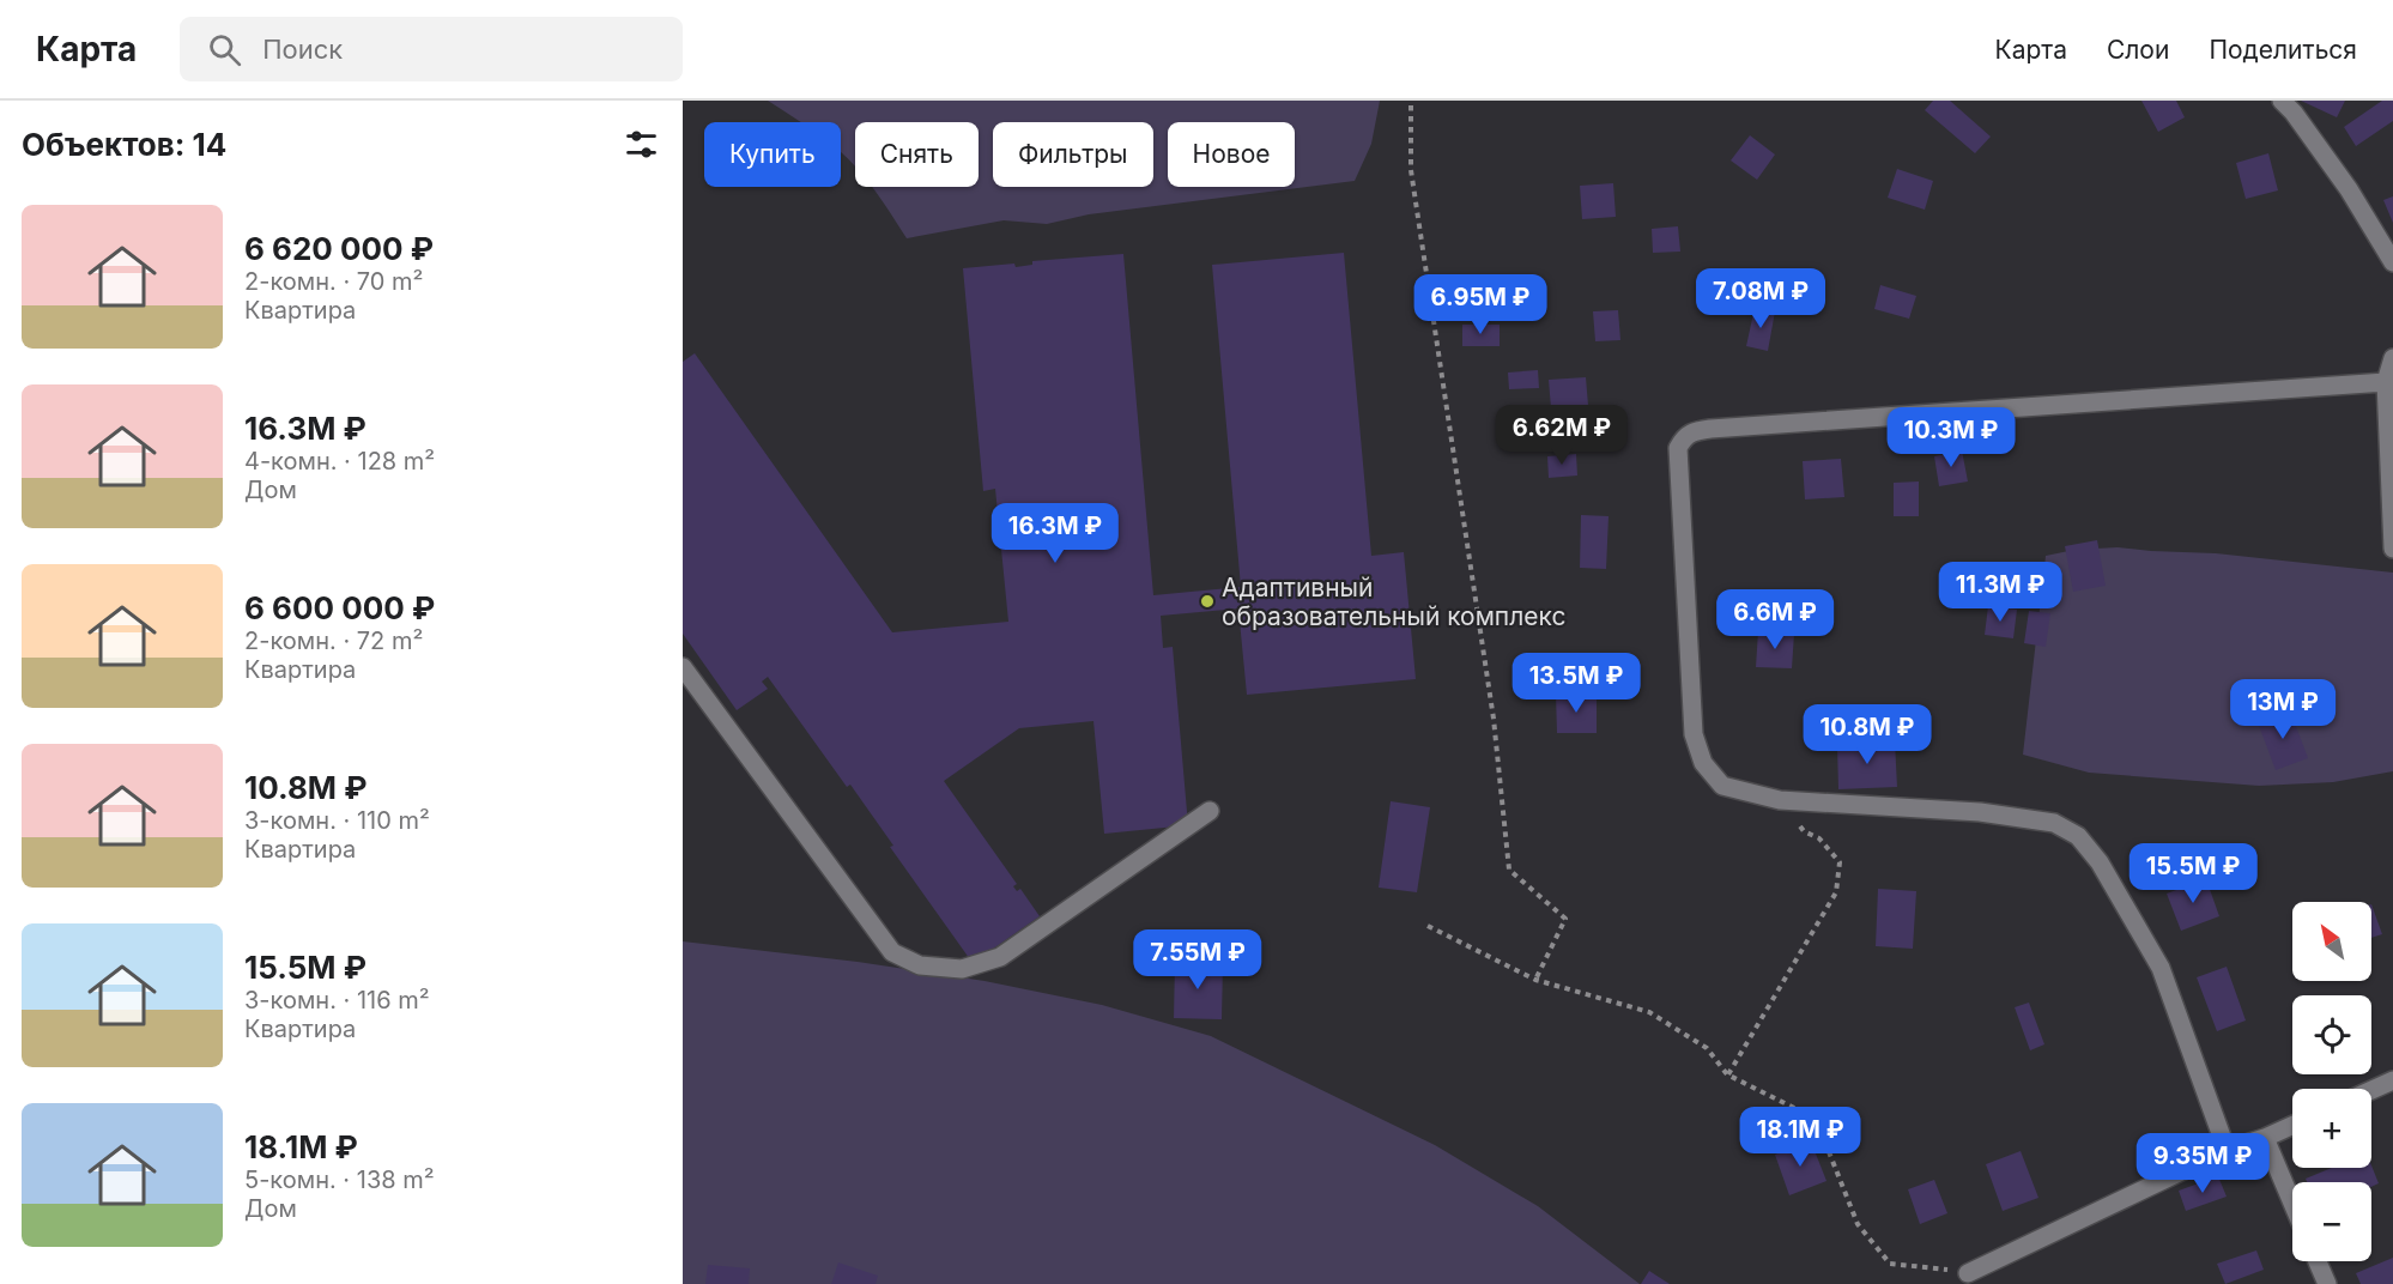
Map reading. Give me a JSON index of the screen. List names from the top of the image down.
{
  "places": ["Адаптивный образовательный комплекс"],
  "north": "top left",
  "page": {
    "header": "Карта",
    "search": "Поиск",
    "nav": ["Карта", "Слои", "Поделиться"],
    "heading": "Объектов: 14",
    "chip": [
      "Купить",
      "Снять",
      "Фильтры",
      "Новое"
    ],
    "list": [
      {
        "name": "6 620 000 ₽",
        "note": "2-комн. · 70 m² · Квартира"
      },
      {
        "name": "16.3M ₽",
        "note": "4-комн. · 128 m² · Дом"
      },
      {
        "name": "6 600 000 ₽",
        "note": "2-комн. · 72 m² · Квартира"
      },
      {
        "name": "10.8M ₽",
        "note": "3-комн. · 110 m² · Квартира"
      },
      {
        "name": "15.5M ₽",
        "note": "3-комн. · 116 m² · Квартира"
      },
      {
        "name": "18.1M ₽",
        "note": "5-комн. · 138 m² · Дом"
      }
    ],
    "price": [
      "7.08M ₽",
      "6.95M ₽",
      "6.62M ₽",
      "10.3M ₽",
      "16.3M ₽",
      "11.3M ₽",
      "6.6M ₽",
      "13.5M ₽",
      "13M ₽",
      "10.8M ₽",
      "15.5M ₽",
      "7.55M ₽",
      "18.1M ₽",
      "9.35M ₽"
    ],
    "map_buttons": ["+", "−"]
  }
}
